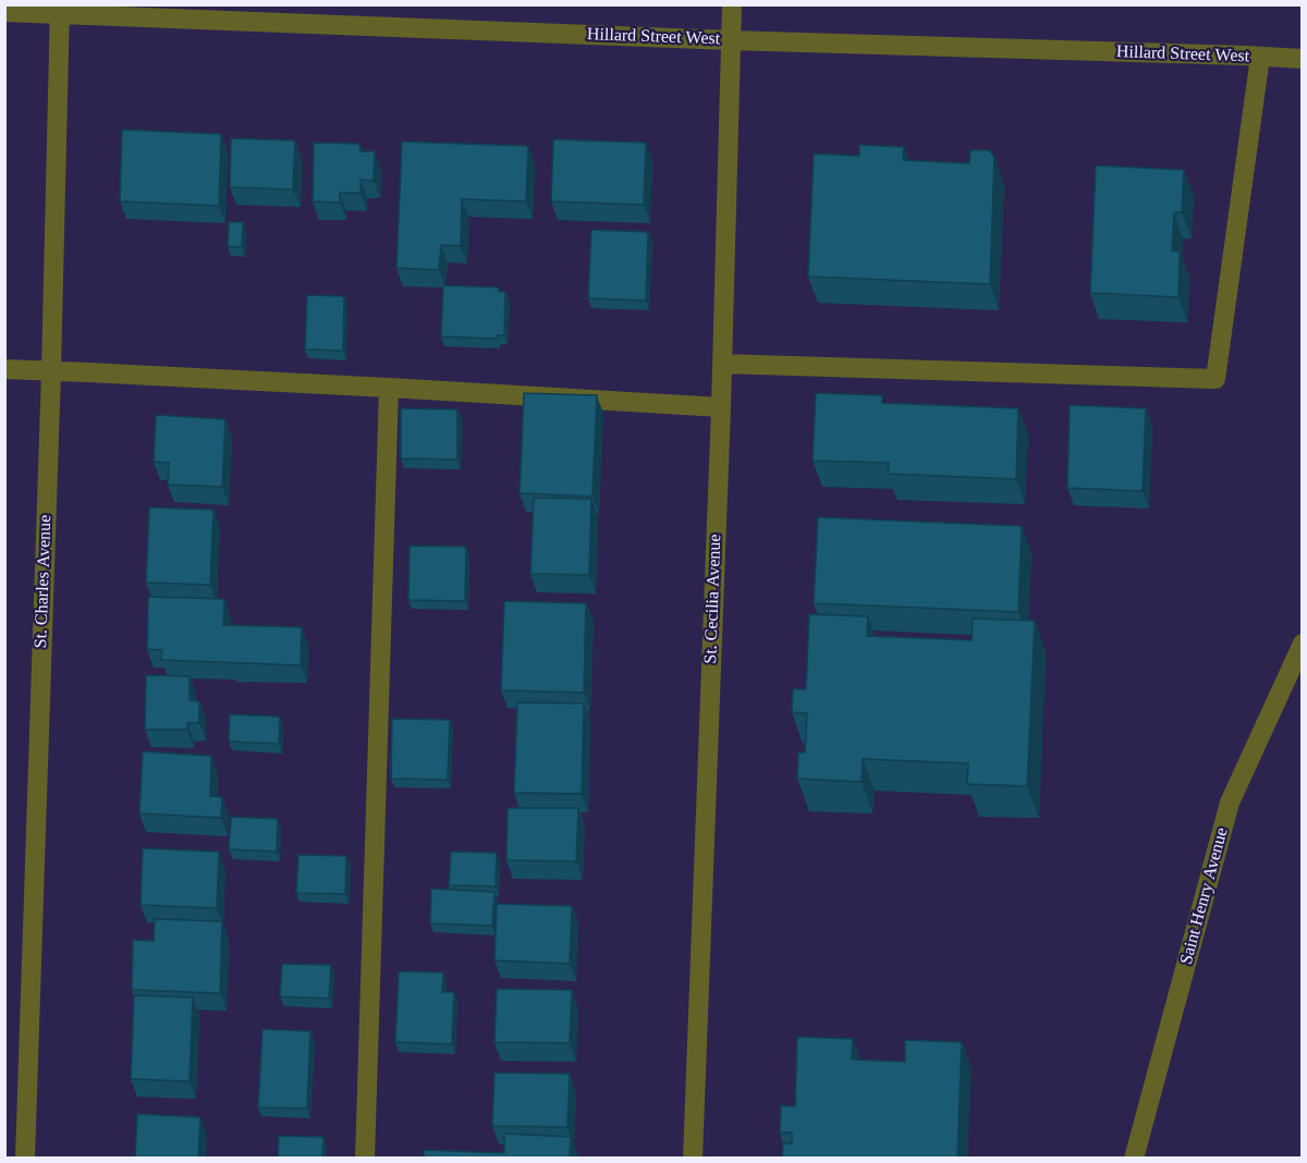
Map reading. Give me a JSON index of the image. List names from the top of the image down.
{
  "streets": {
    "street": [
      "Hillard Street West",
      "St. Charles Avenue",
      "St. Cecilia Avenue",
      "Saint Henry Avenue"
    ]
  },
  "crossings": [
    ["Hillard Street West", "St. Charles Avenue"],
    ["Hillard Street West", "St. Cecilia Avenue"]
  ]
}
